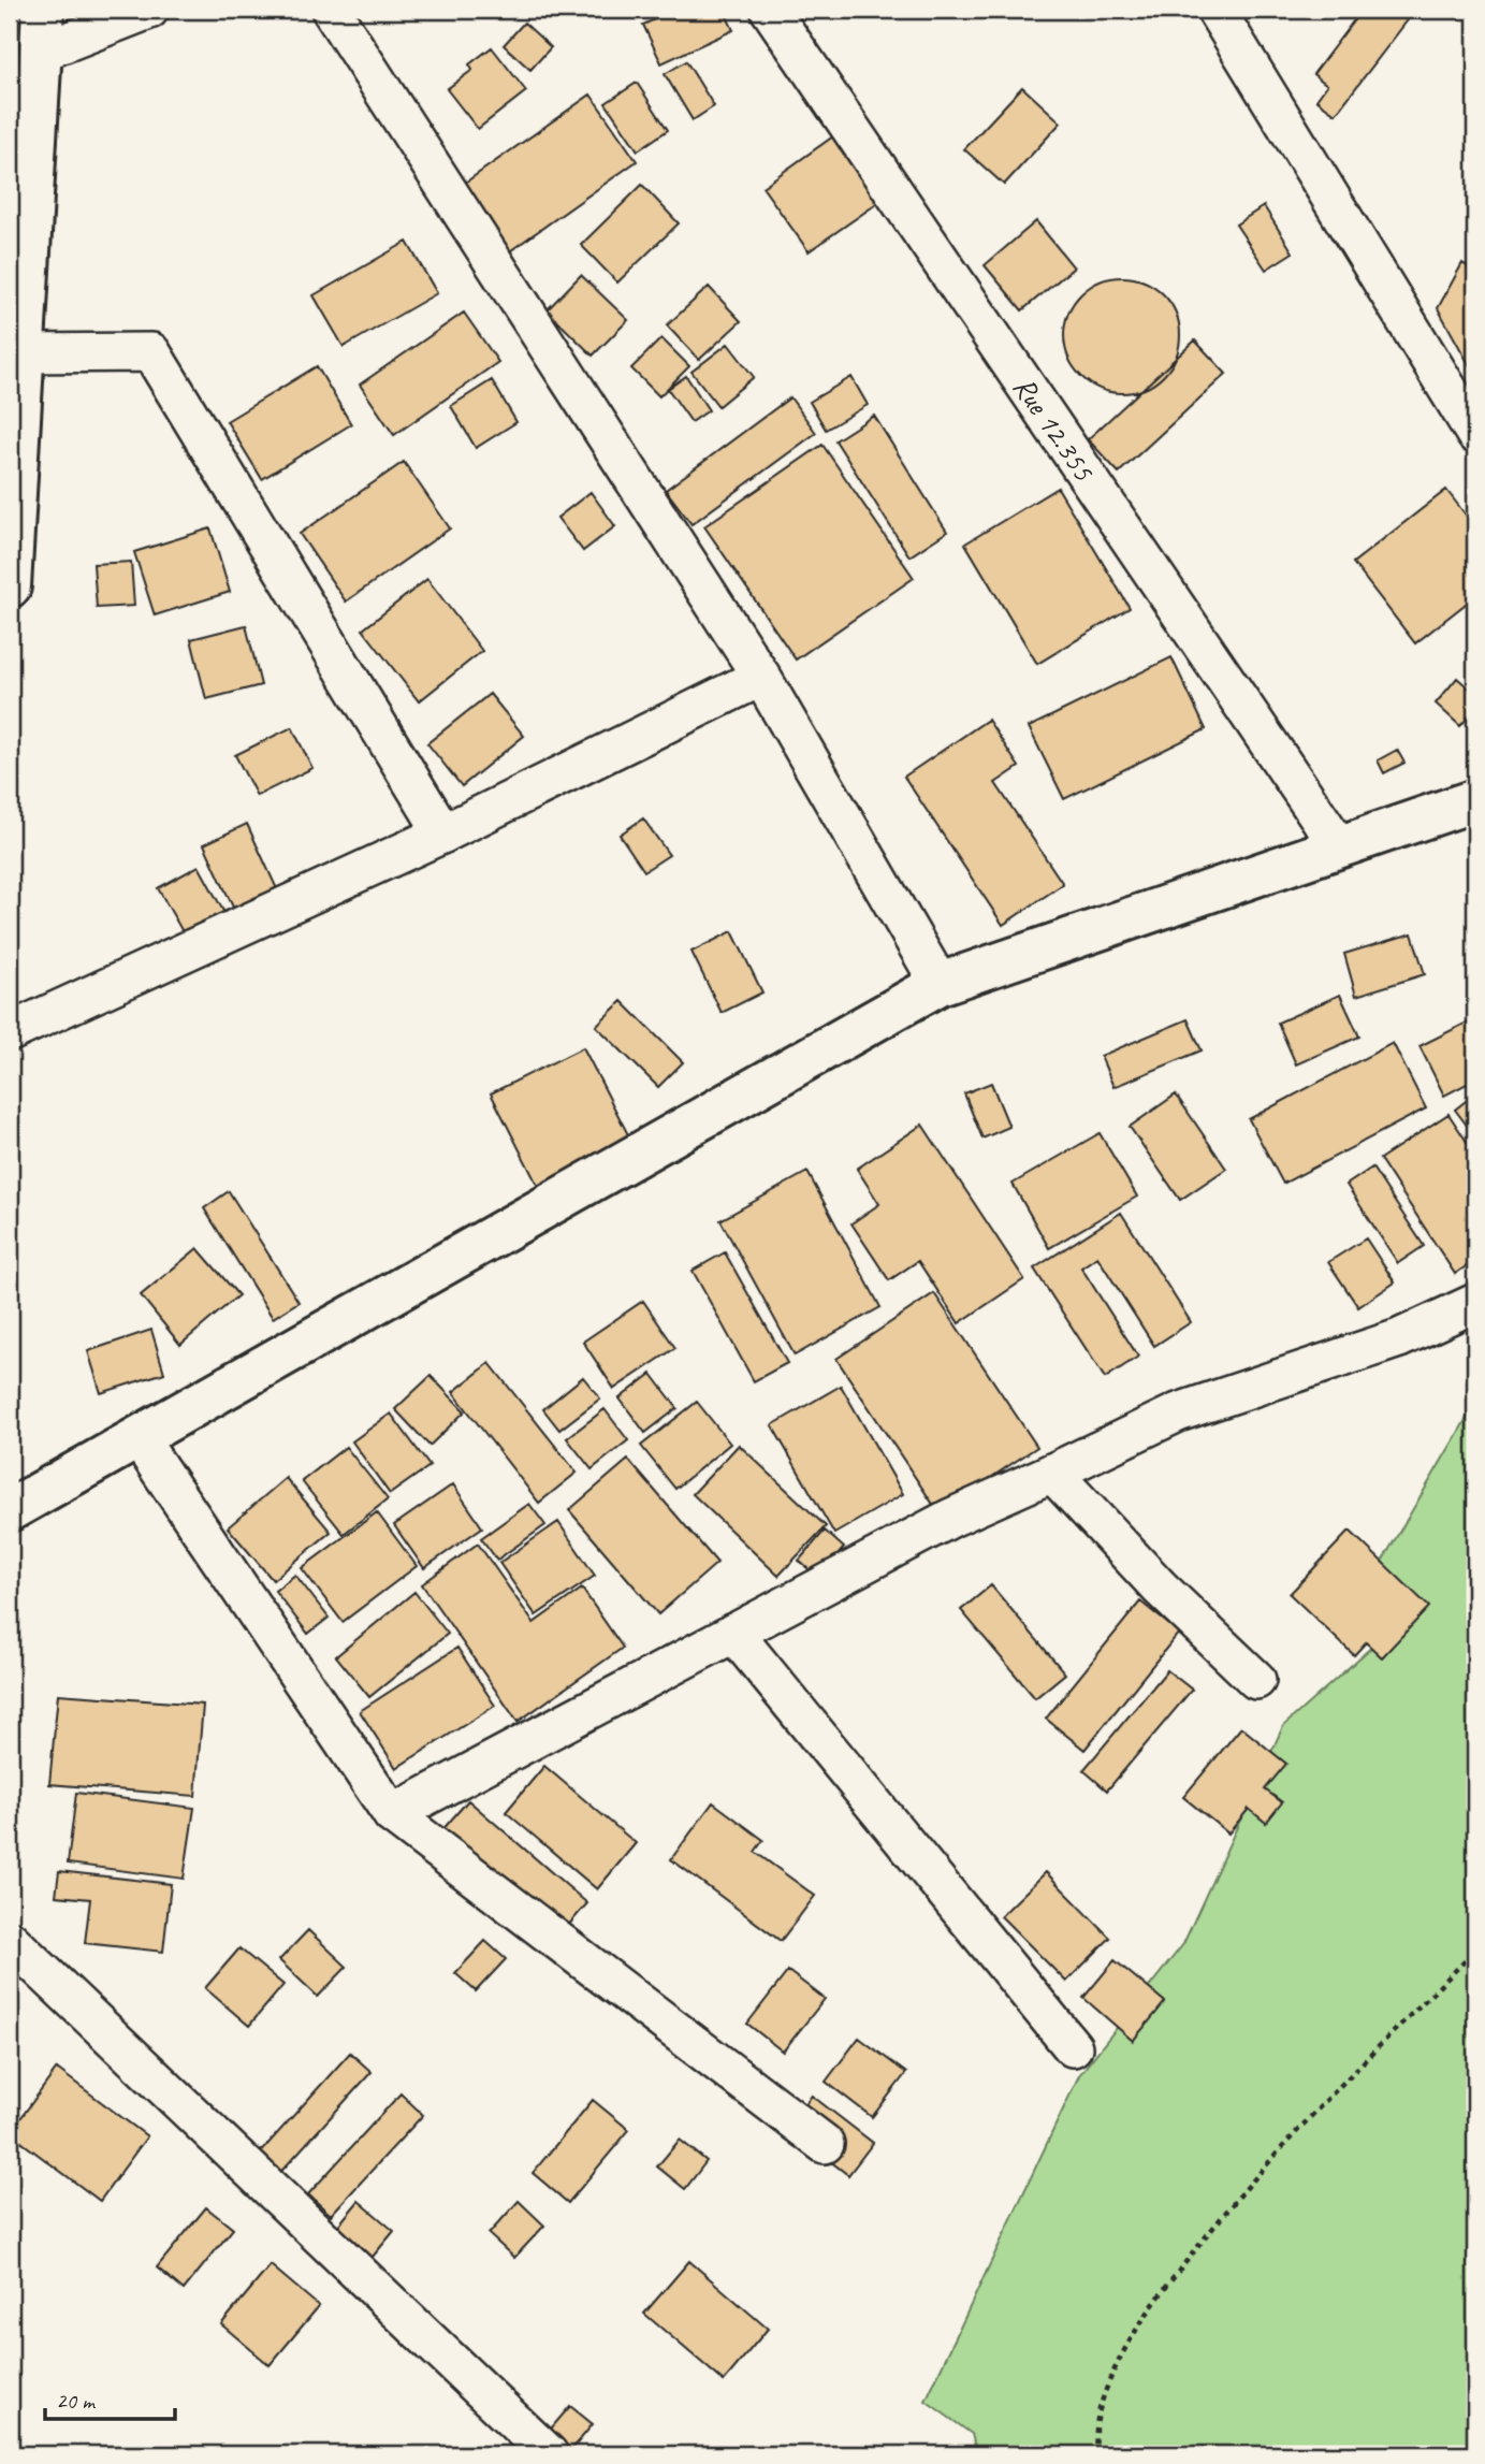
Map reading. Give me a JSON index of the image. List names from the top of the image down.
{
  "streets": {
    "street": ["Rue 12.355"]
  },
  "scale_bar": "20 m"
}
